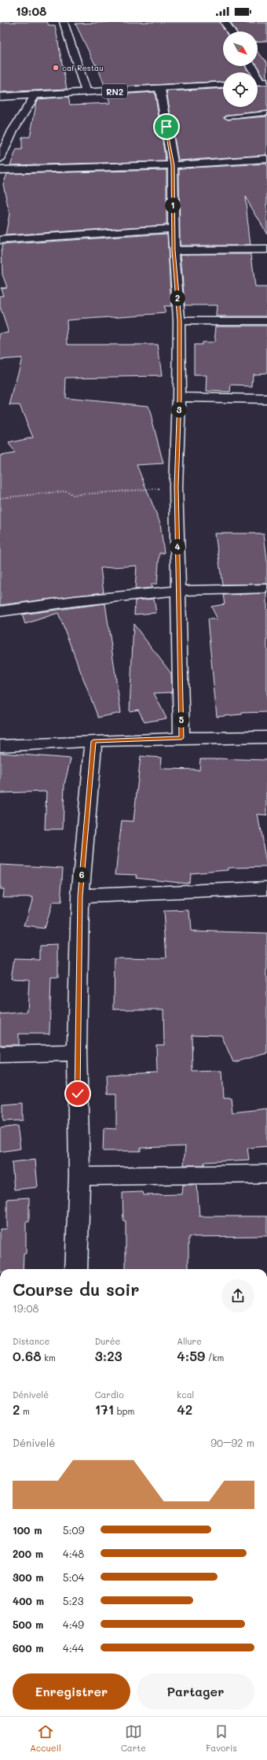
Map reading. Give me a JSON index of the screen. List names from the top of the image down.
{
  "streets": {
    "main road": ["RN2"]
  },
  "places": ["caf Restau"],
  "north": "bottom right",
  "page": {
    "status": "19:08",
    "pins": [
      "1",
      "2",
      "3",
      "4",
      "5",
      "6"
    ],
    "heading": ["Course du soir", "19:08"],
    "stats": [
      ["Distance", "0.68 km"],
      ["Durée", "3:23"],
      ["Allure", "4:59 /km"],
      ["Dénivelé", "2 m"],
      ["Cardio", "171 bpm"],
      ["kcal", "42"]
    ],
    "chart": ["Dénivelé", "90–92 m"],
    "list": [
      {
        "name": "100 m",
        "note": "5:09"
      },
      {
        "name": "200 m",
        "note": "4:48"
      },
      {
        "name": "300 m",
        "note": "5:04"
      },
      {
        "name": "400 m",
        "note": "5:23"
      },
      {
        "name": "500 m",
        "note": "4:49"
      },
      {
        "name": "600 m",
        "note": "4:44"
      }
    ],
    "buttons": ["Enregistrer", "Partager"],
    "tabs": ["Accueil", "Carte", "Favoris"]
  }
}
